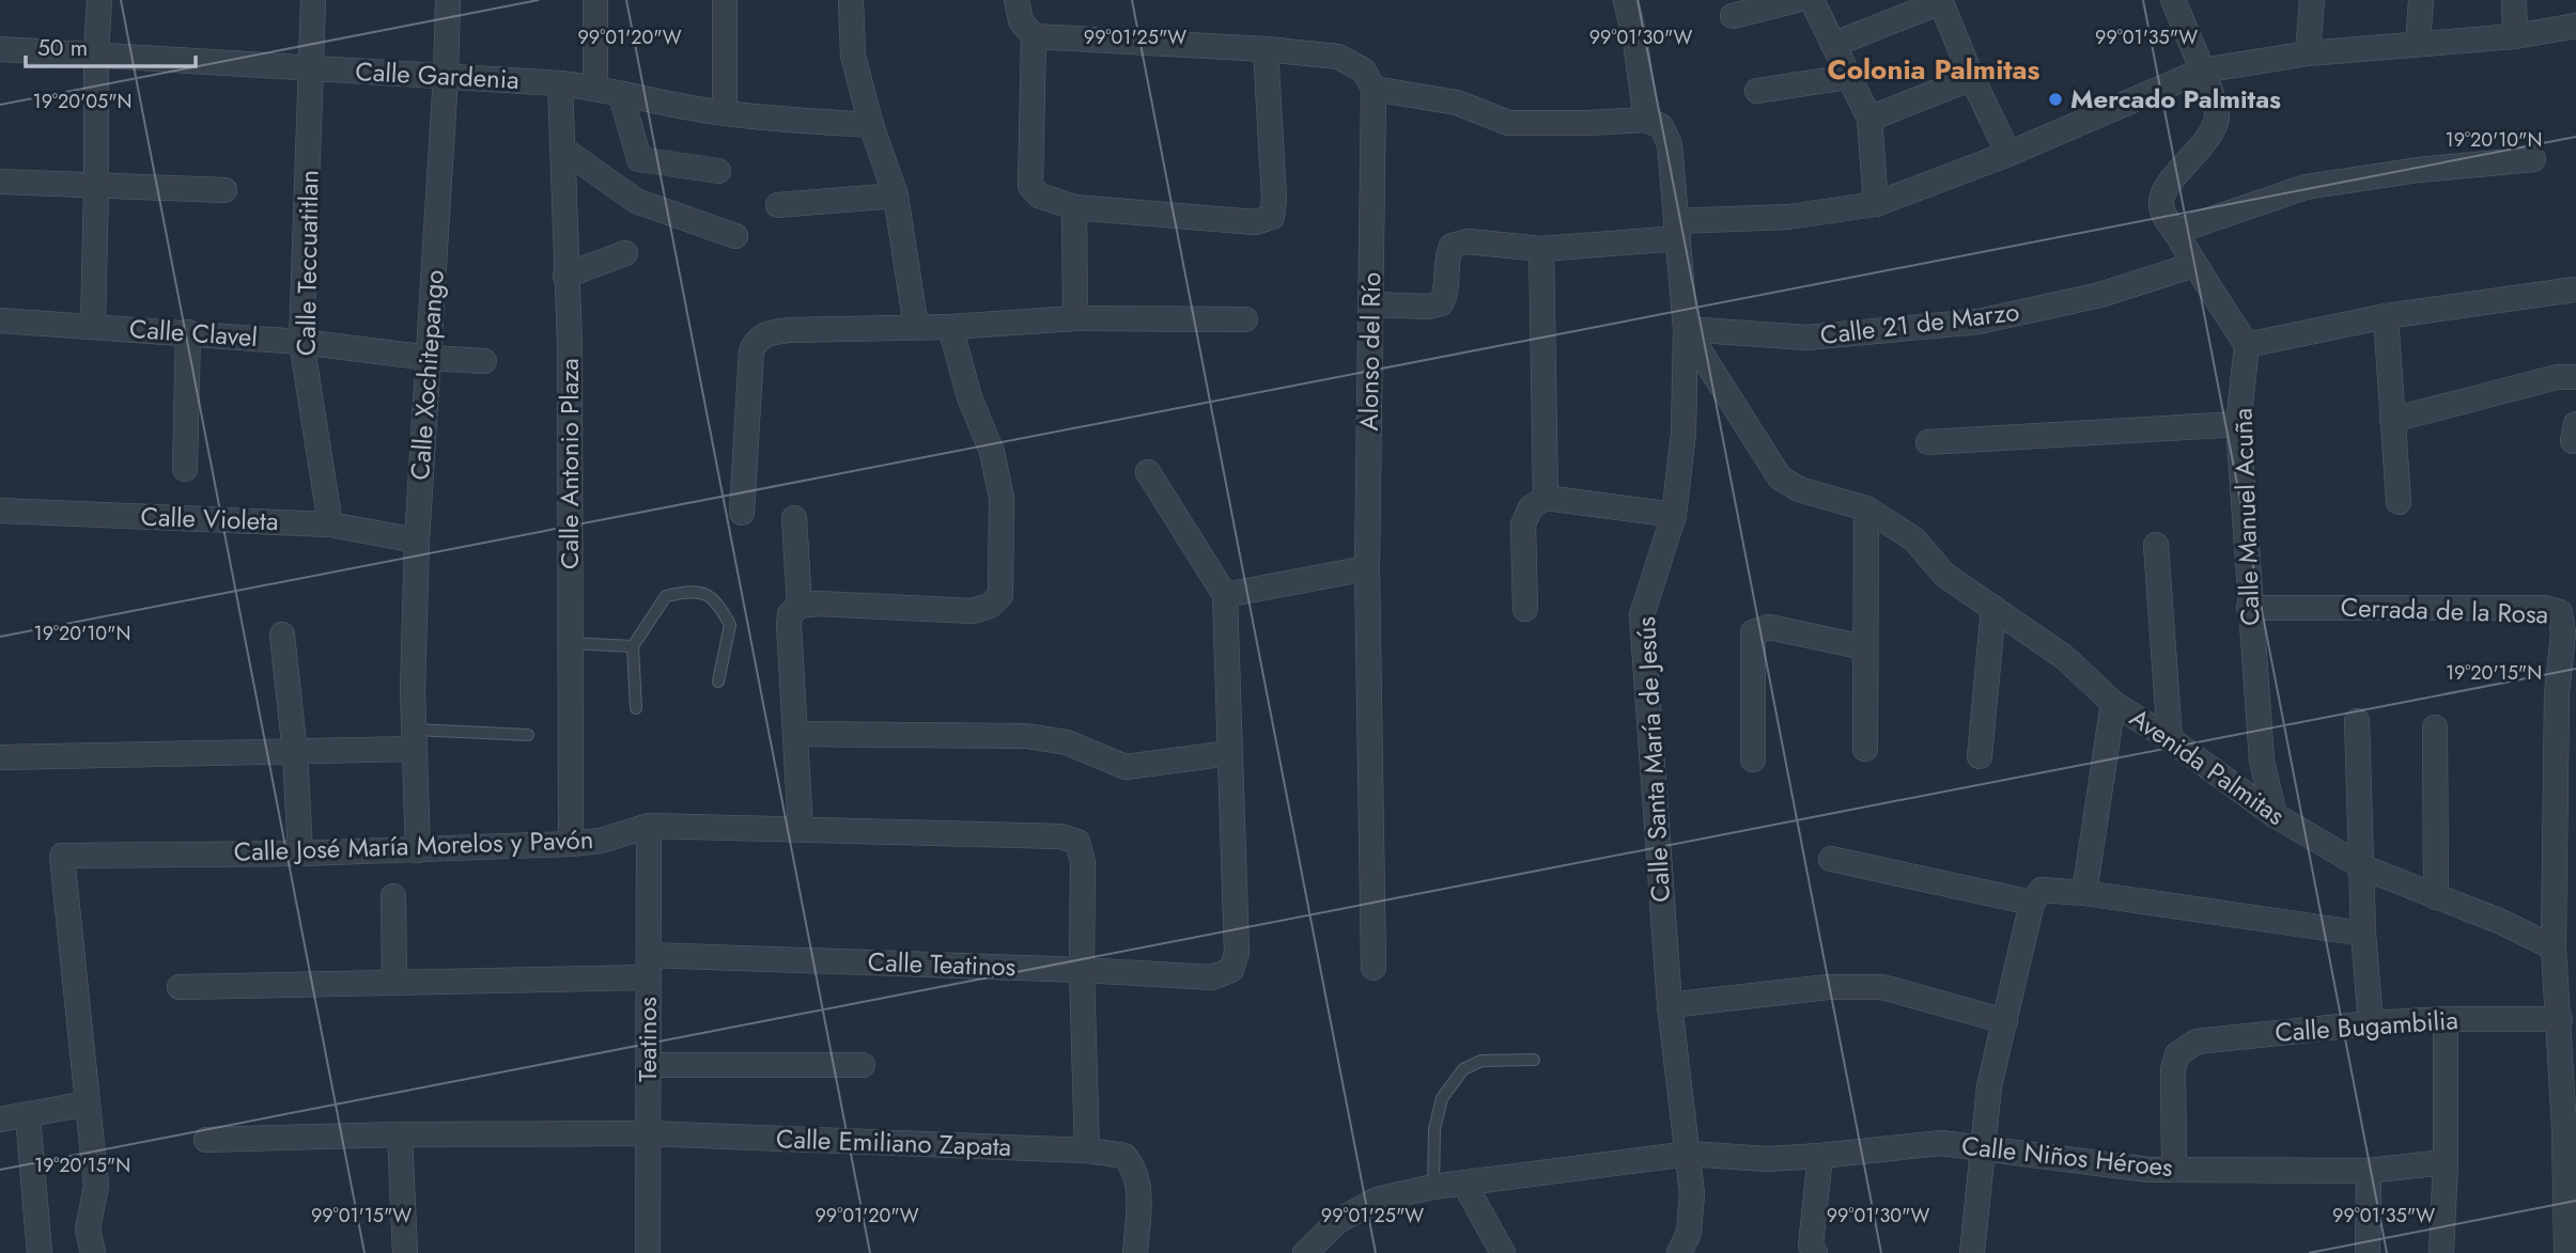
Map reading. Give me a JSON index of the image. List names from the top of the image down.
{
  "streets": {
    "street": [
      "Calle Gardenia",
      "Calle Teccuatitlan",
      "Calle 21 de Marzo",
      "Calle Clavel",
      "Alonso del Río",
      "Calle Xochitepango",
      "Calle Antonio Plaza",
      "Calle Manuel Acuña",
      "Calle Violeta",
      "Cerrada de la Rosa",
      "Calle Santa María de Jesús",
      "Avenida Palmitas",
      "Calle José María Morelos y Pavón",
      "Calle Teatinos",
      "Calle Bugambilia",
      "Teatinos",
      "Calle Emiliano Zapata",
      "Calle Niños Héroes"
    ]
  },
  "crossings": [
    ["Calle Gardenia", "Calle Teccuatitlan"],
    ["Calle Gardenia", "Calle Xochitepango"],
    ["Calle Gardenia", "Calle Antonio Plaza"],
    ["Calle Teccuatitlan", "Calle Clavel"],
    ["Calle Teccuatitlan", "Calle Violeta"],
    ["Calle 21 de Marzo", "Calle Santa María de Jesús"],
    ["Calle 21 de Marzo", "Avenida Palmitas"],
    ["Calle Clavel", "Calle Xochitepango"],
    ["Calle Xochitepango", "Calle Violeta"],
    ["Calle Xochitepango", "Calle José María Morelos y Pavón"],
    ["Calle Antonio Plaza", "Calle José María Morelos y Pavón"],
    ["Calle Manuel Acuña", "Cerrada de la Rosa"],
    ["Calle Manuel Acuña", "Avenida Palmitas"],
    ["Calle Santa María de Jesús", "Avenida Palmitas"],
    ["Calle Santa María de Jesús", "Calle Niños Héroes"],
    ["Calle José María Morelos y Pavón", "Calle Teatinos"],
    ["Calle José María Morelos y Pavón", "Teatinos"],
    ["Calle Teatinos", "Teatinos"],
    ["Calle Bugambilia", "Calle Niños Héroes"],
    ["Teatinos", "Calle Emiliano Zapata"]
  ],
  "districts": ["Colonia Palmitas"],
  "places": ["Mercado Palmitas"],
  "scale_bar": "50 m",
  "coordinates": [
    "99°01'20\"W",
    "99°01'25\"W",
    "99°01'30\"W",
    "99°01'35\"W",
    "19°20'05\"N",
    "19°20'10\"N",
    "19°20'15\"N",
    "99°01'15\"W"
  ]
}
